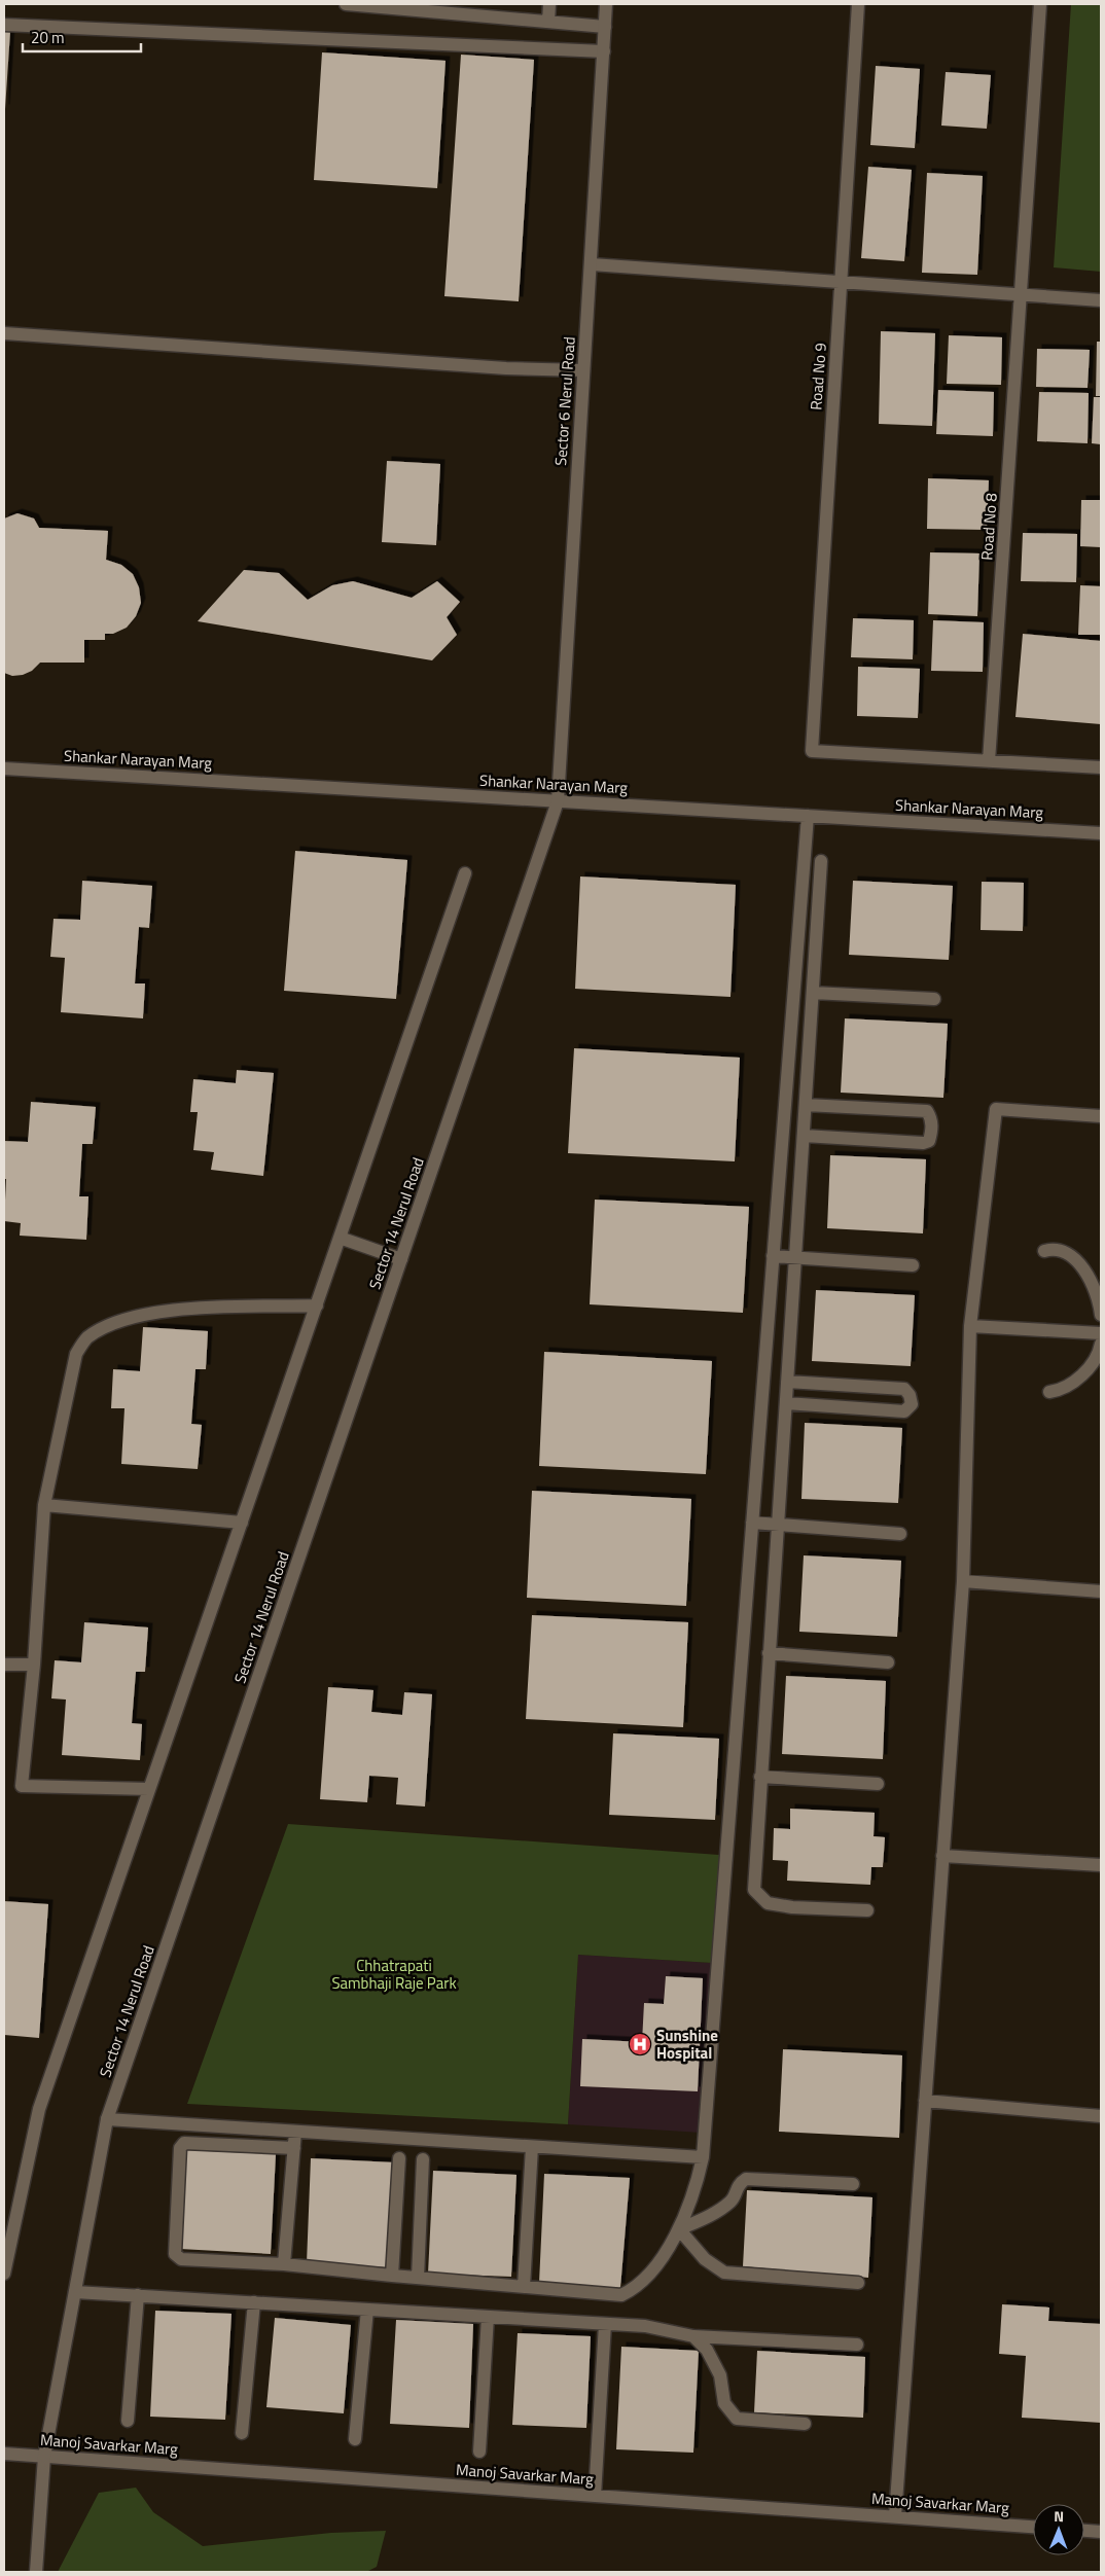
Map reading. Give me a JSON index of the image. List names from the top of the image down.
{
  "streets": {
    "street": [
      "Road No 9",
      "Sector 6 Nerul Road",
      "Road No 8",
      "Shankar Narayan Marg",
      "Sector 14 Nerul Road",
      "Manoj Savarkar Marg"
    ]
  },
  "crossings": [
    ["Road No 9", "Road No 8"],
    ["Sector 6 Nerul Road", "Shankar Narayan Marg"],
    ["Sector 6 Nerul Road", "Sector 14 Nerul Road"],
    ["Shankar Narayan Marg", "Sector 14 Nerul Road"],
    ["Sector 14 Nerul Road", "Manoj Savarkar Marg"]
  ],
  "parks": ["Chhatrapati Sambhaji Raje Park"],
  "places": {
    "hospital": ["Sunshine Hospital"]
  },
  "scale_bar": "20 m",
  "north": "top"
}
